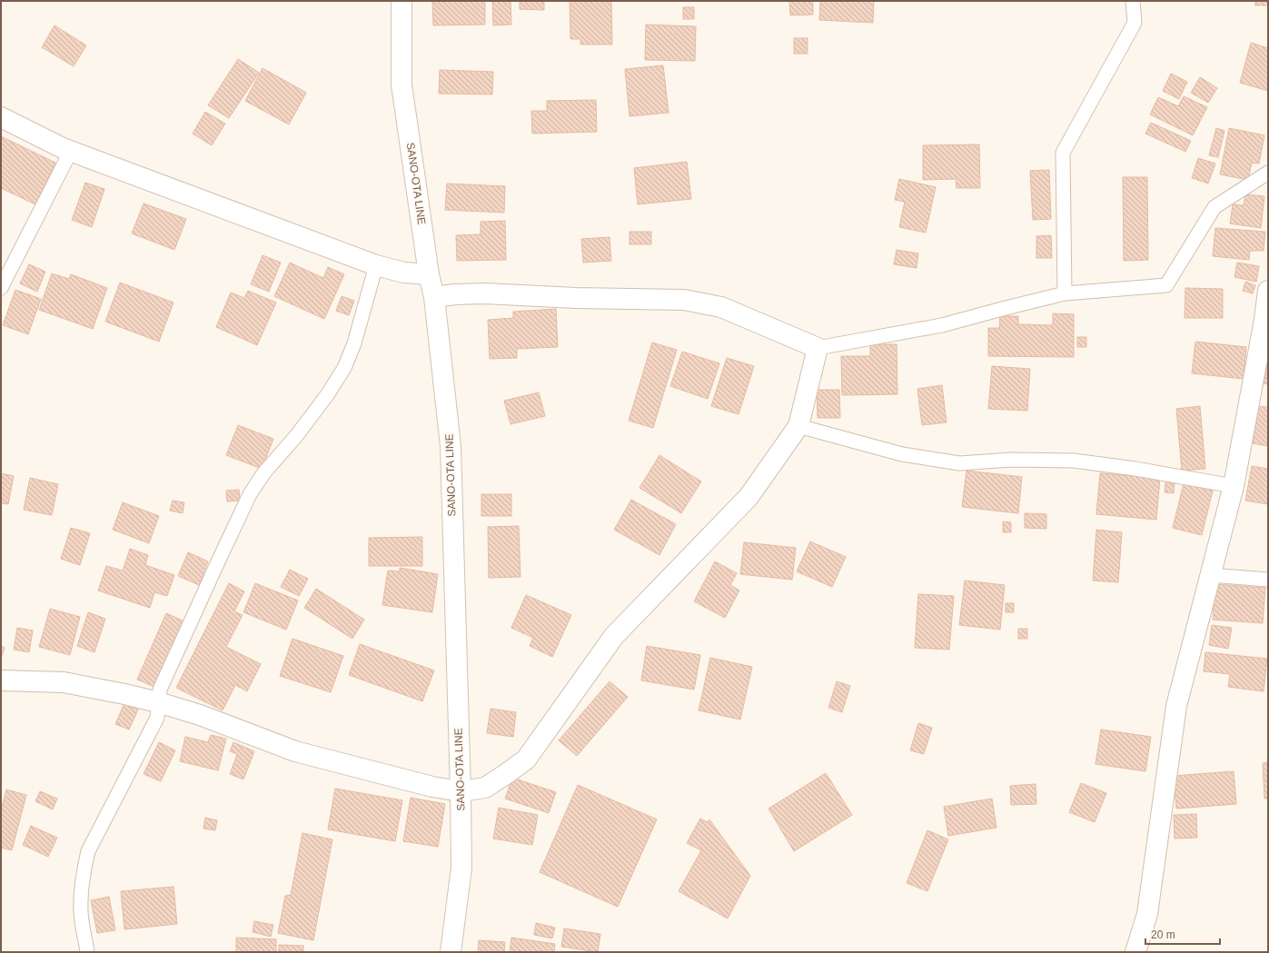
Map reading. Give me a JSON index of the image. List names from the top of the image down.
{
  "streets": {
    "street": ["SANO-OTA LINE"]
  },
  "scale_bar": "20 m"
}
